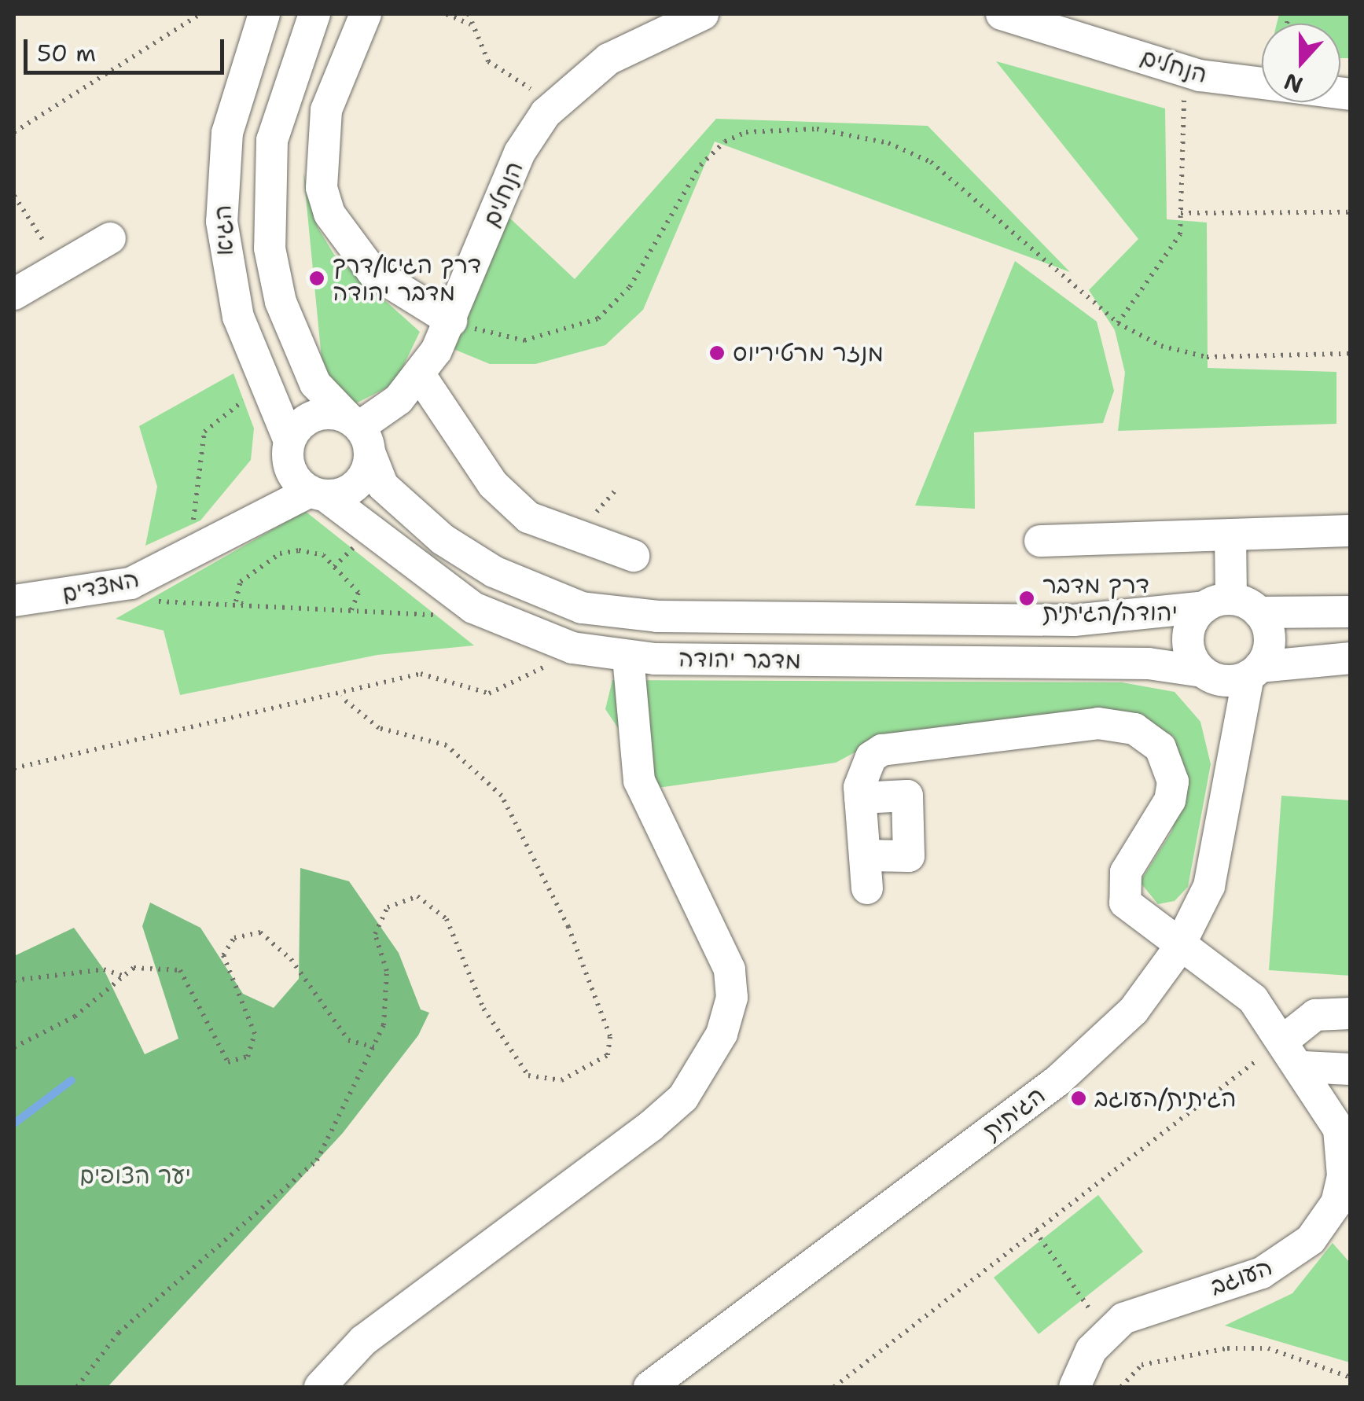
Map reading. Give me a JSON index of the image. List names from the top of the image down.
{
  "streets": {
    "street": [
      "הנחלים",
      "הגיא",
      "המצדים",
      "מדבר יהודה",
      "הגיתית",
      "העוגב"
    ]
  },
  "crossings": [
    ["הנחלים", "הגיא"],
    ["הנחלים", "המצדים"],
    ["הנחלים", "מדבר יהודה"],
    ["הגיא", "המצדים"],
    ["הגיא", "מדבר יהודה"],
    ["המצדים", "מדבר יהודה"],
    ["מדבר יהודה", "הגיתית"],
    ["הגיתית", "העוגב"]
  ],
  "parks": ["יער הצופים"],
  "places": [
    "דרך הגיא/דרך מדבר יהודה",
    "מנזר מרטיריוס",
    "דרך מדבר יהודה/הגיתית",
    "הגיתית/העוגב"
  ],
  "scale_bar": "50 m",
  "north": "bottom"
}
